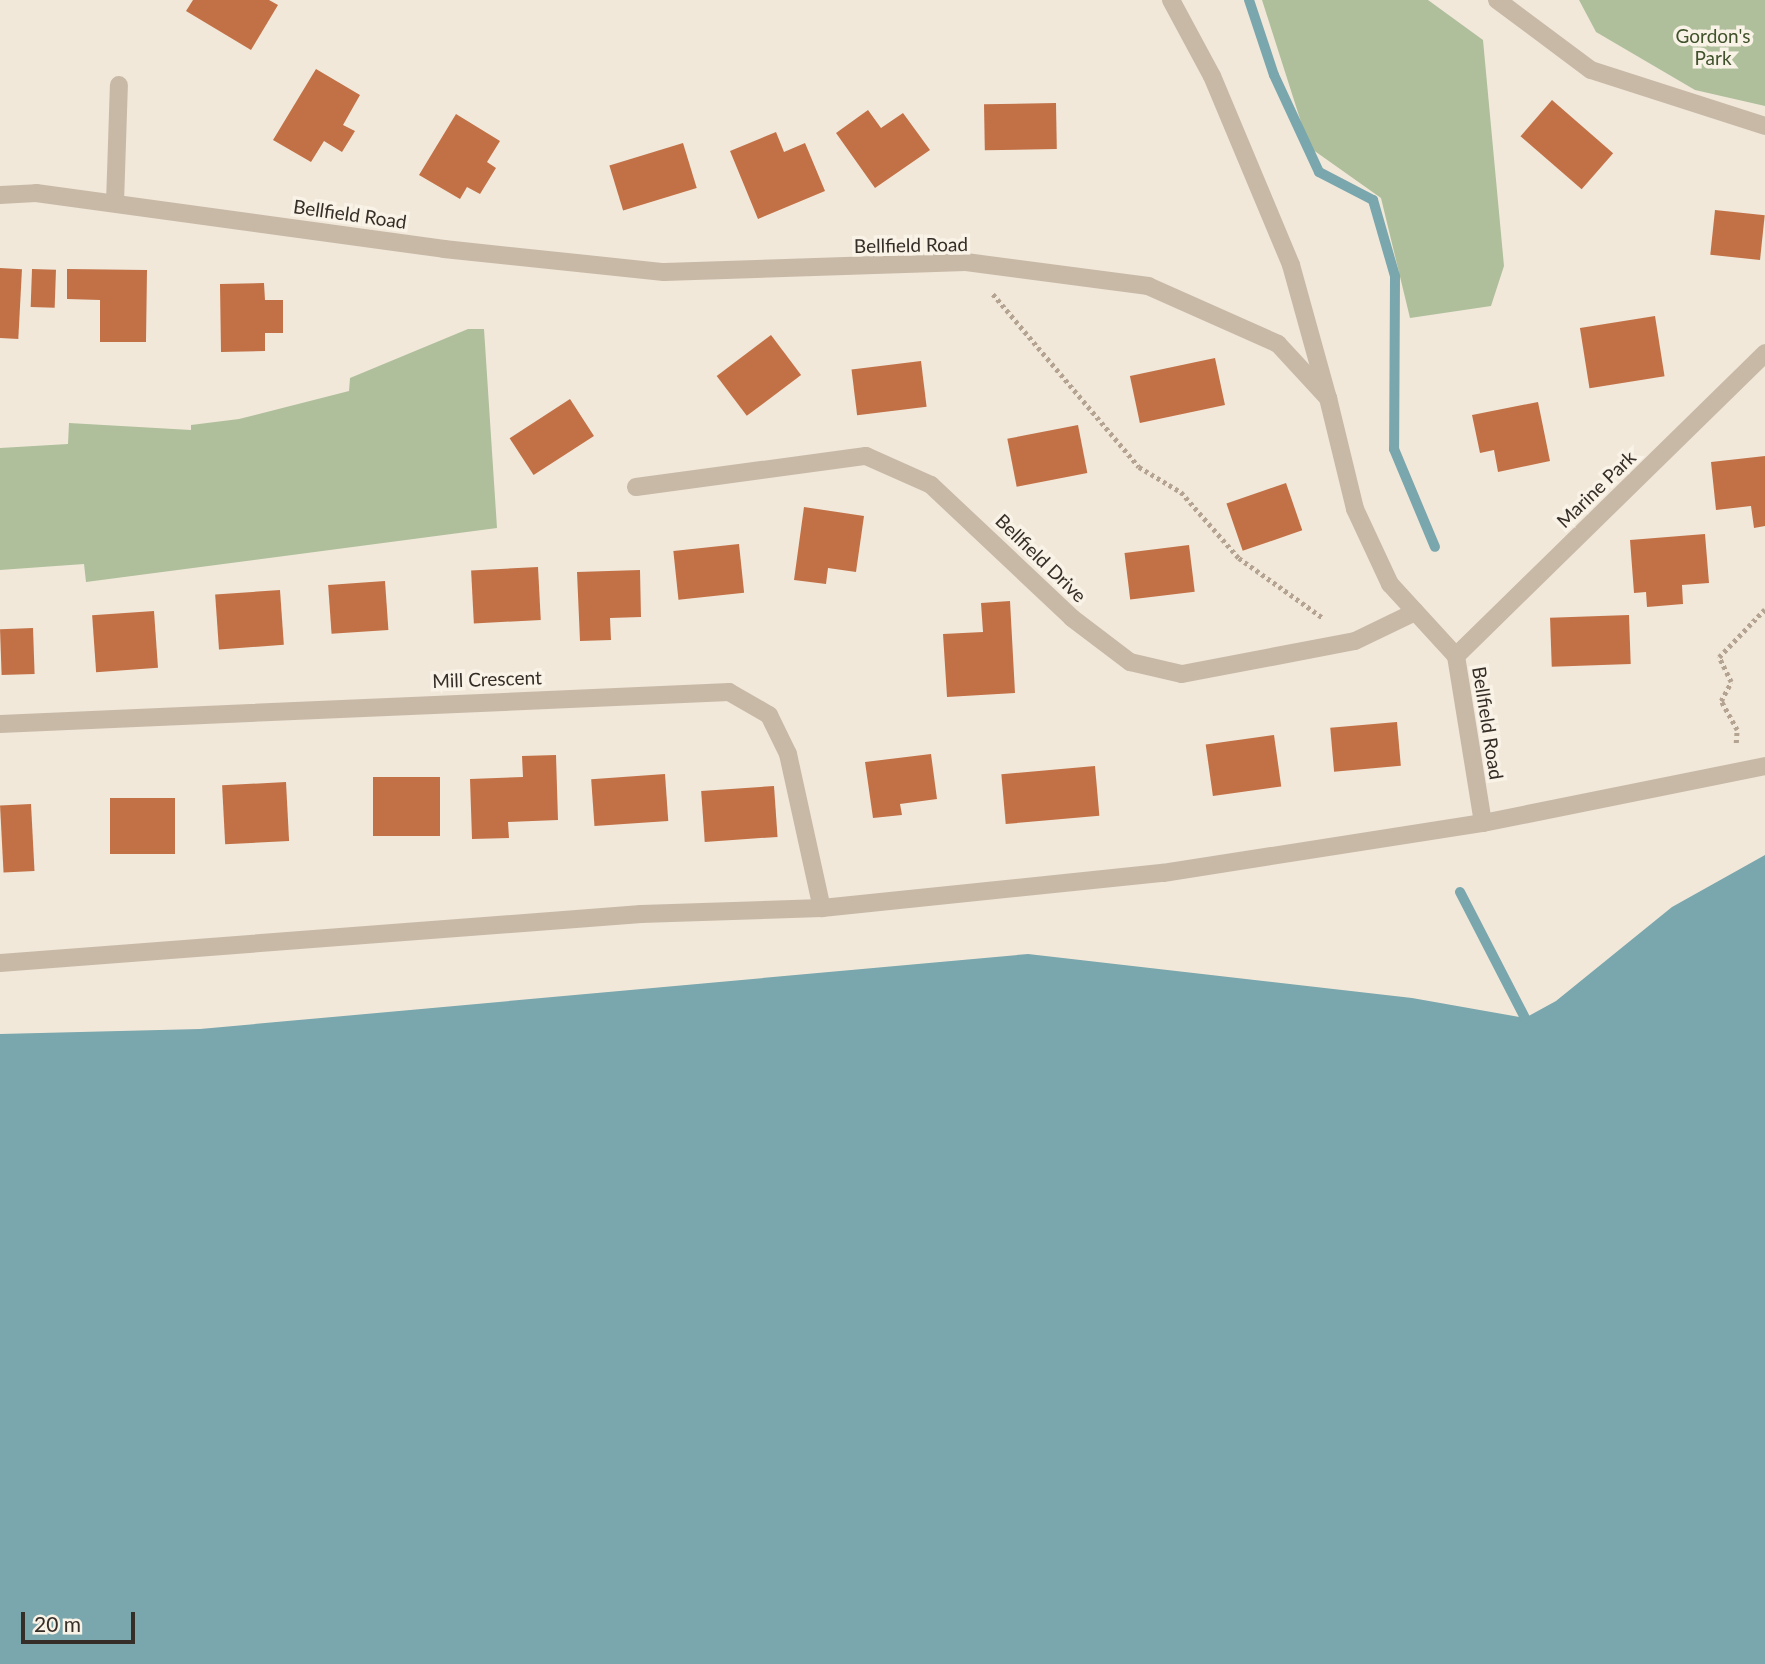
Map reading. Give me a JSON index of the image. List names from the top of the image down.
{
  "streets": {
    "street": [
      "Bellfield Road",
      "Marine Park",
      "Bellfield Drive",
      "Mill Crescent"
    ]
  },
  "crossings": [
    ["Bellfield Road", "Marine Park"],
    ["Bellfield Road", "Bellfield Drive"]
  ],
  "parks": ["Gordon's Park"],
  "scale_bar": "20 m"
}
